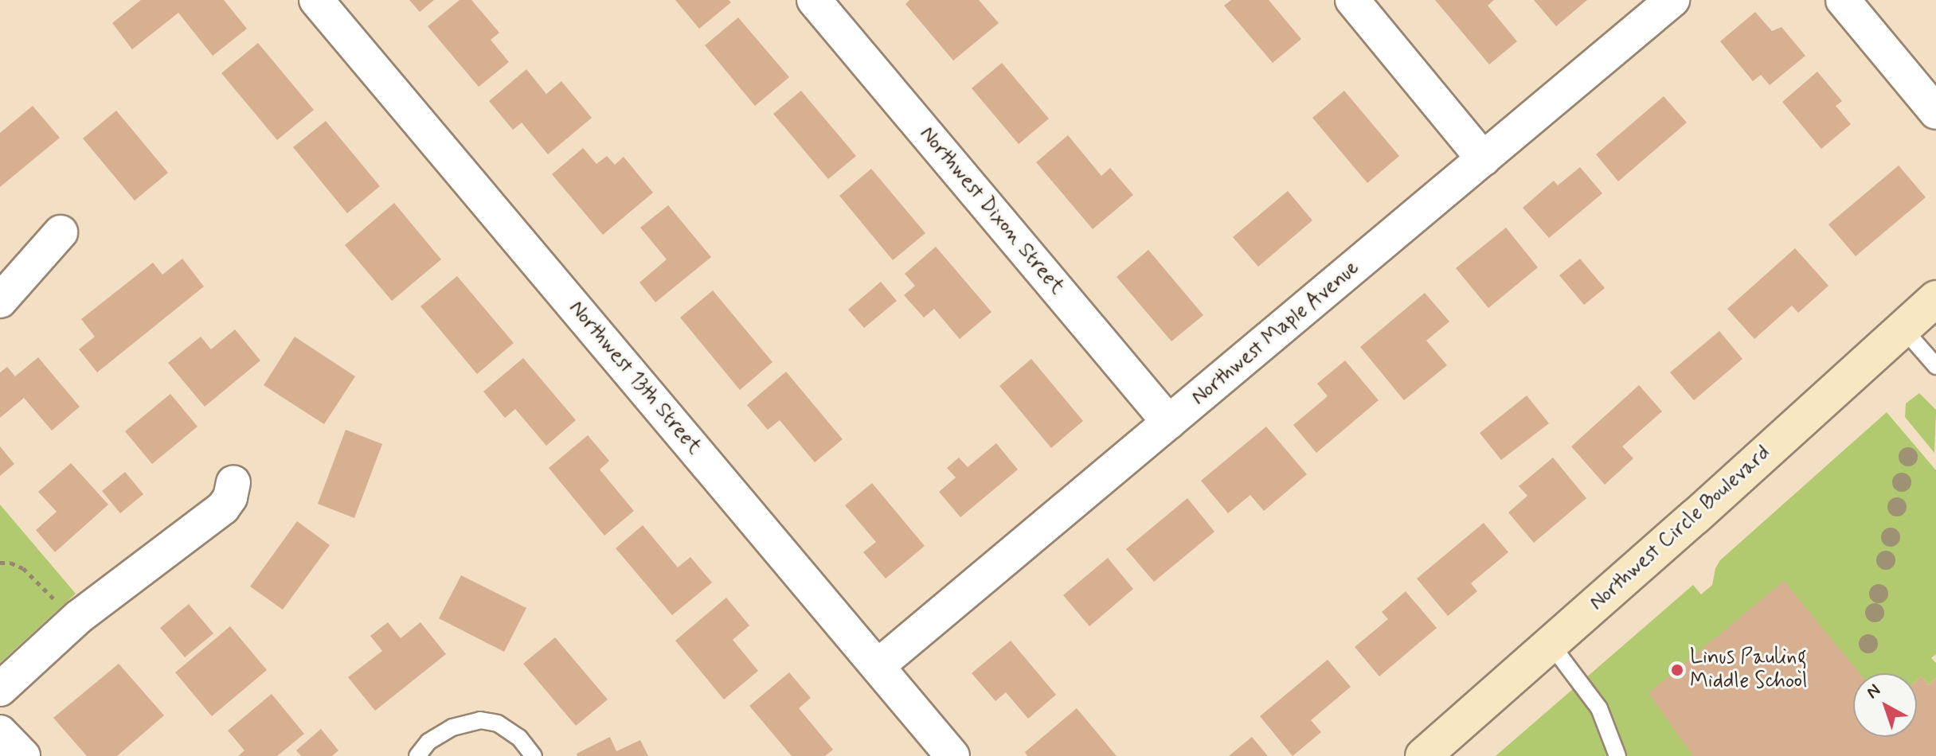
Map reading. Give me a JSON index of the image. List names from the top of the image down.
{
  "streets": {
    "main road": ["Northwest Circle Boulevard"],
    "street": ["Northwest Dixon Street", "Northwest Maple Avenue", "Northwest 13th Street"]
  },
  "crossings": [
    ["Northwest Dixon Street", "Northwest Maple Avenue"],
    ["Northwest Maple Avenue", "Northwest 13th Street"]
  ],
  "places": ["Linus Pauling Middle School"],
  "north": "top left"
}
